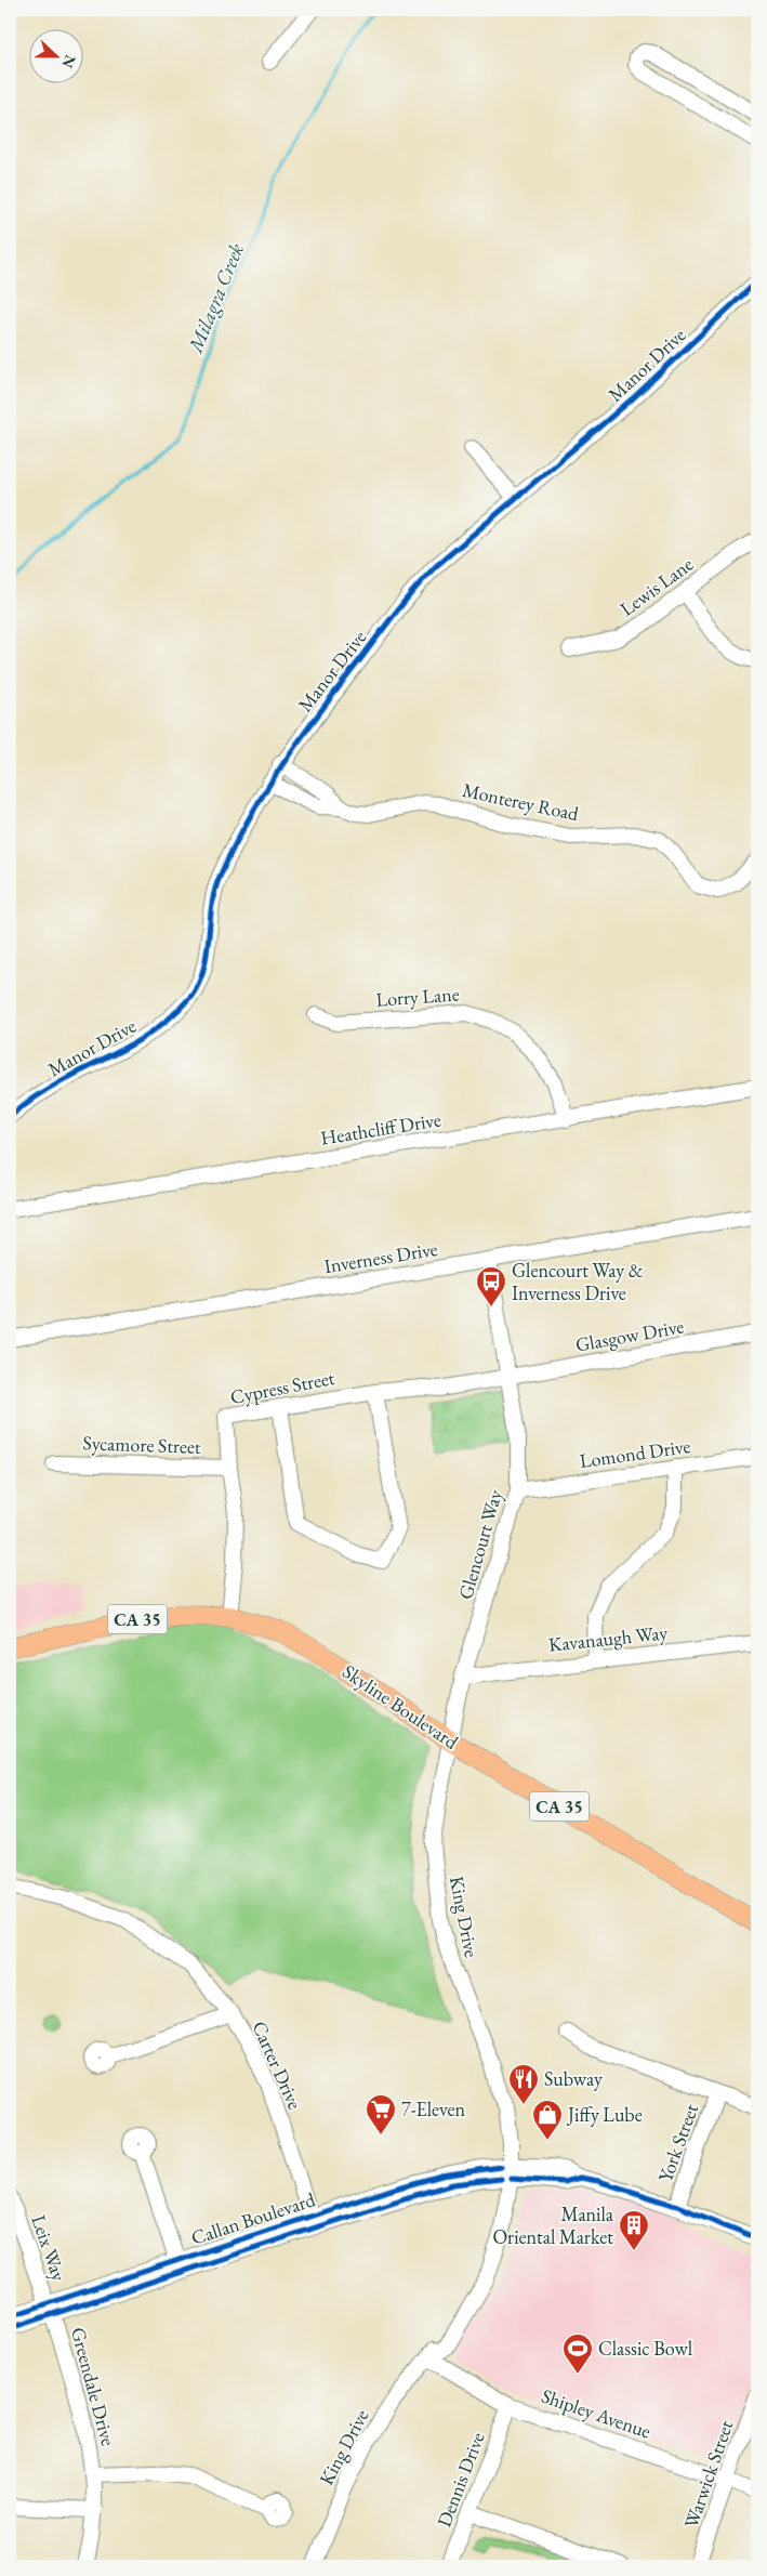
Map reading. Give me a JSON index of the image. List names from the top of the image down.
{
  "streets": {
    "main road": ["CA 35", "Skyline Boulevard"],
    "street": [
      "Manor Drive",
      "Lewis Lane",
      "Monterey Road",
      "Lorry Lane",
      "Heathcliff Drive",
      "Inverness Drive",
      "Glasgow Drive",
      "Cypress Street",
      "Sycamore Street",
      "Lomond Drive",
      "Glencourt Way",
      "Kavanaugh Way",
      "King Drive",
      "Carter Drive",
      "York Street",
      "Callan Boulevard",
      "Leix Way",
      "Greendale Drive",
      "Shipley Avenue",
      "Warwick Street",
      "Dennis Drive"
    ]
  },
  "crossings": [
    ["Manor Drive", "Monterey Road"],
    ["Lorry Lane", "Heathcliff Drive"],
    ["Inverness Drive", "Glencourt Way"],
    ["Glasgow Drive", "Cypress Street"],
    ["Glasgow Drive", "Glencourt Way"],
    ["Cypress Street", "Sycamore Street"],
    ["Cypress Street", "Glencourt Way"],
    ["Cypress Street", "Skyline Boulevard"],
    ["Lomond Drive", "Glencourt Way"],
    ["Glencourt Way", "Kavanaugh Way"],
    ["Glencourt Way", "Skyline Boulevard"],
    ["Glencourt Way", "King Drive"],
    ["Skyline Boulevard", "King Drive"],
    ["King Drive", "Callan Boulevard"],
    ["King Drive", "Shipley Avenue"],
    ["Carter Drive", "Callan Boulevard"],
    ["York Street", "Callan Boulevard"],
    ["Callan Boulevard", "Leix Way"],
    ["Callan Boulevard", "Greendale Drive"],
    ["Leix Way", "Greendale Drive"],
    ["Shipley Avenue", "Warwick Street"],
    ["Shipley Avenue", "Dennis Drive"]
  ],
  "water": ["Milagra Creek"],
  "places": {
    "bus stop": ["Glencourt Way & Inverness Drive"],
    "restaurant": ["Subway"],
    "supermarket": ["7-Eleven"],
    "shop": ["Jiffy Lube"],
    "building": ["Manila Oriental Market"],
    "sports": ["Classic Bowl"]
  },
  "north": "right"
}
